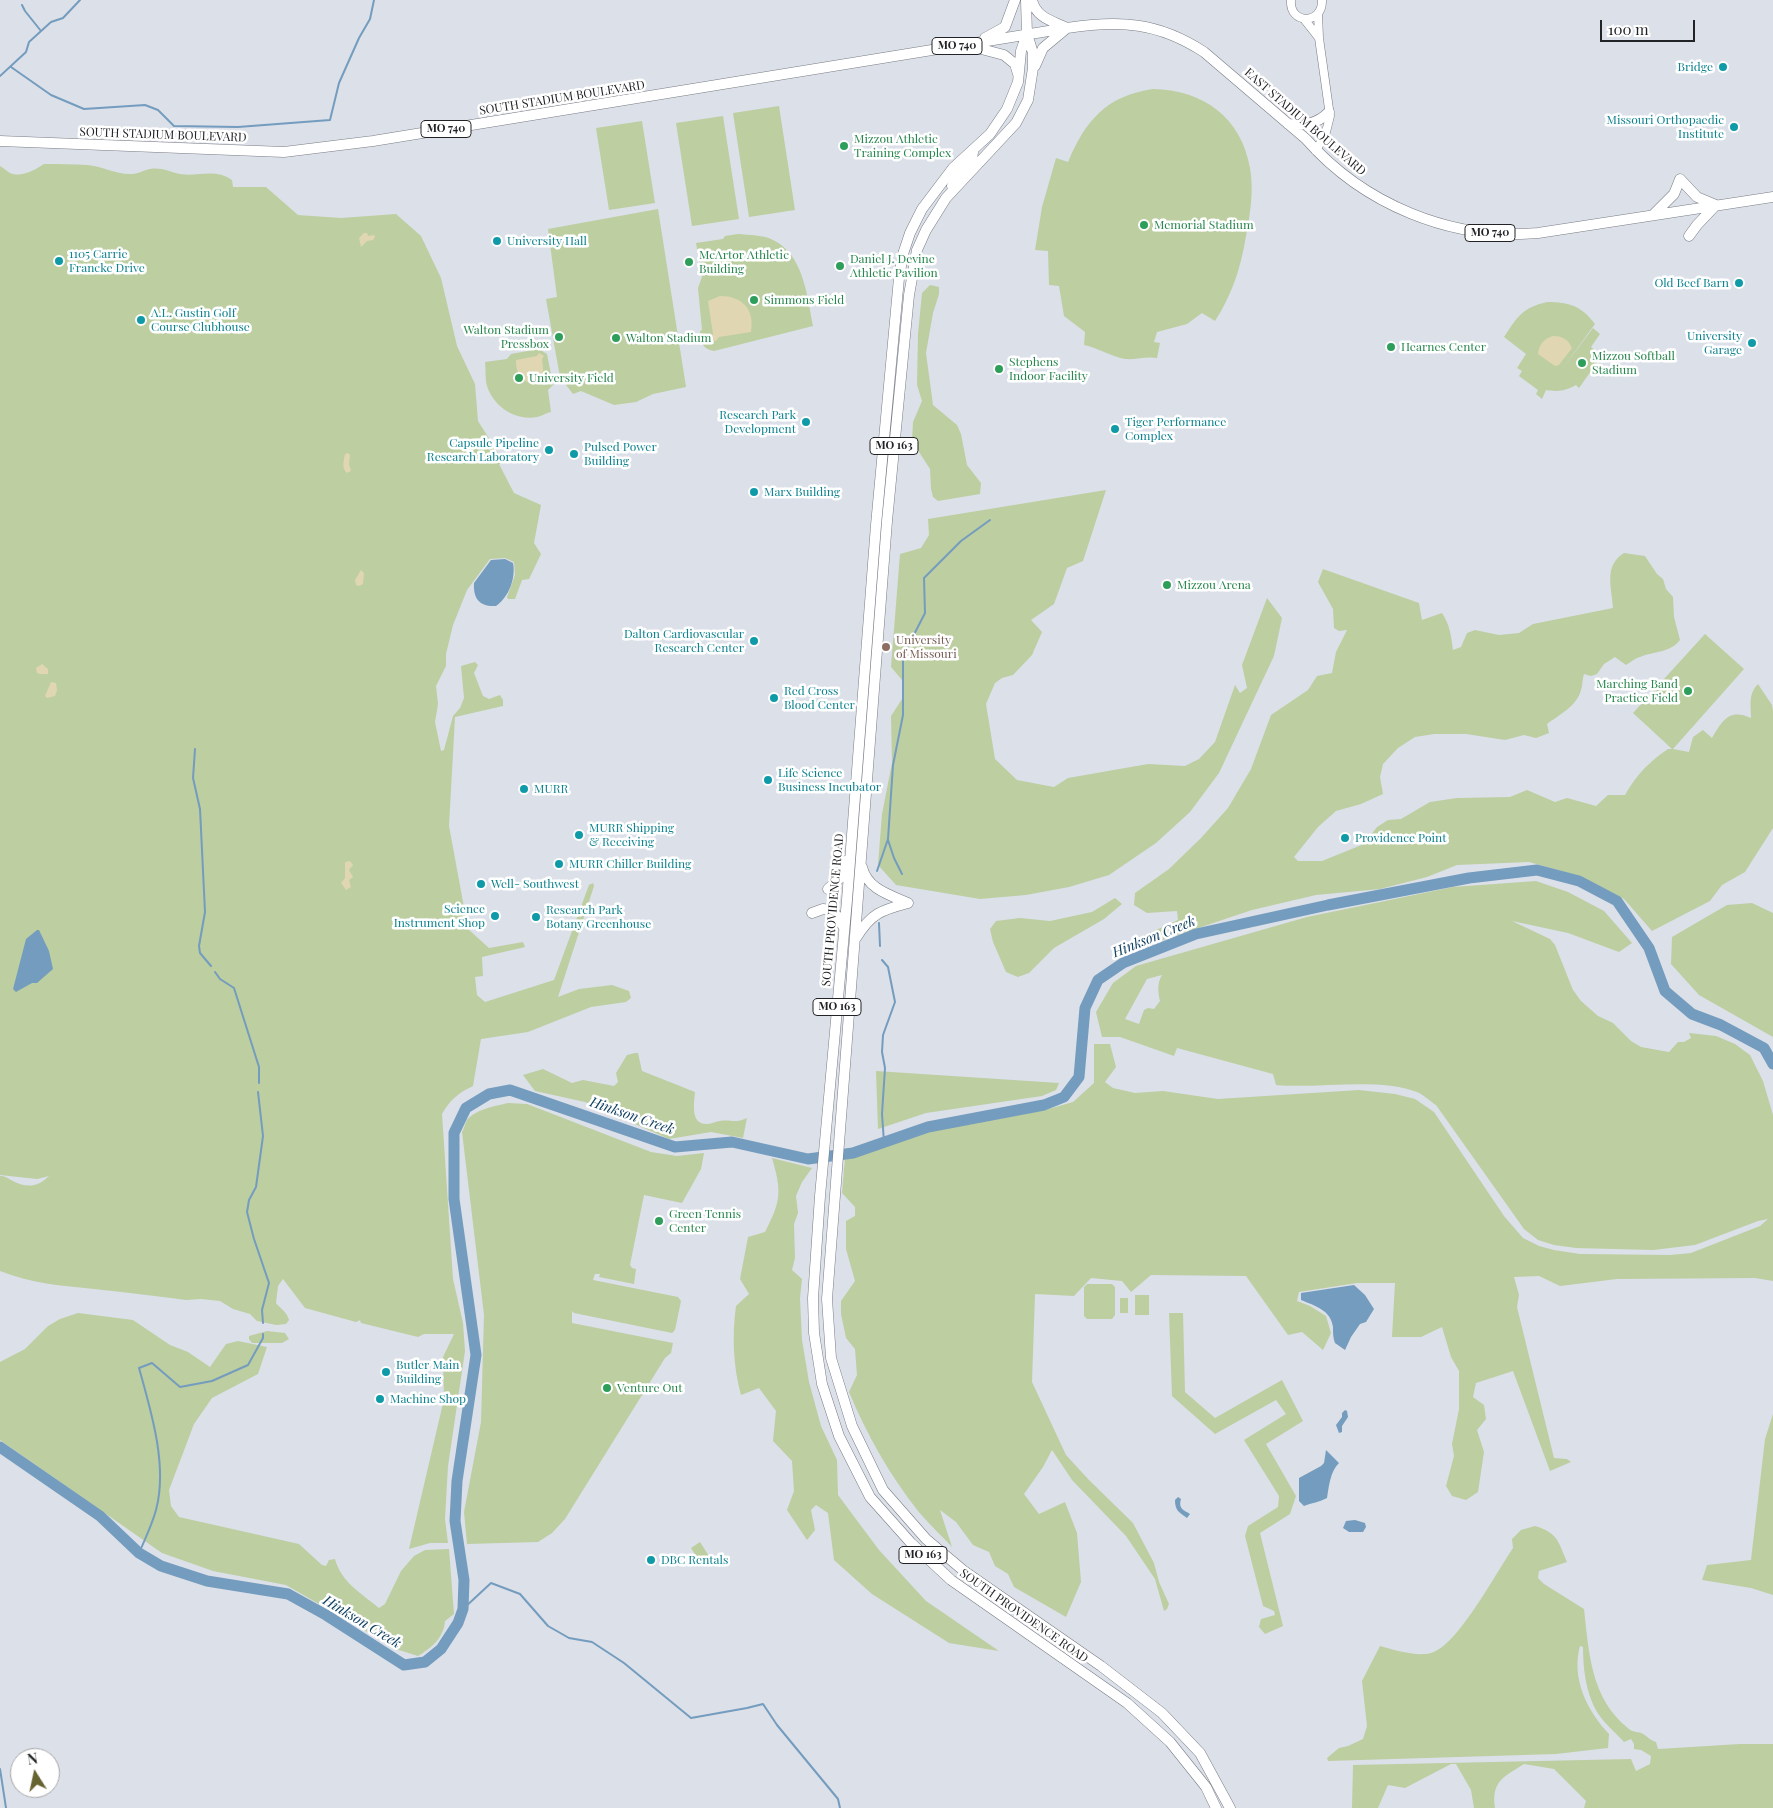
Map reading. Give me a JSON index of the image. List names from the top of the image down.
{
  "streets": {
    "main road": [
      "MO 740",
      "SOUTH STADIUM BOULEVARD",
      "EAST STADIUM BOULEVARD",
      "MO 163",
      "SOUTH PROVIDENCE ROAD"
    ]
  },
  "crossings": [
    ["SOUTH STADIUM BOULEVARD", "EAST STADIUM BOULEVARD"],
    ["EAST STADIUM BOULEVARD", "SOUTH PROVIDENCE ROAD"]
  ],
  "water": ["Hinkson Creek"],
  "places": [
    "Bridge",
    "Missouri Orthopaedic Institute",
    "Mizzou Athletic Training Complex",
    "Memorial Stadium",
    "University Hall",
    "1105 Carrie Francke Drive",
    "McArtor Athletic Building",
    "Daniel J. Devine Athletic Pavilion",
    "Old Beef Barn",
    "Simmons Field",
    "A.L. Gustin Golf Course Clubhouse",
    "Walton Stadium Pressbox",
    "Walton Stadium",
    "University Garage",
    "Hearnes Center",
    "Mizzou Softball Stadium",
    "Stephens Indoor Facility",
    "University Field",
    "Research Park Development",
    "Tiger Performance Complex",
    "Capsule Pipeline Research Laboratory",
    "Pulsed Power Building",
    "Marx Building",
    "Mizzou Arena",
    "Dalton Cardiovascular Research Center",
    "University of Missouri",
    "Marching Band Practice Field",
    "Red Cross Blood Center",
    "Life Science Business Incubator",
    "MURR",
    "MURR Shipping & Receiving",
    "Providence Point",
    "MURR Chiller Building",
    "Well- Southwest",
    "Science Instrument Shop",
    "Research Park Botany Greenhouse",
    "Green Tennis Center",
    "Butler Main Building",
    "Venture Out",
    "Machine Shop",
    "DBC Rentals"
  ],
  "scale_bar": "100 m",
  "north": "top"
}
